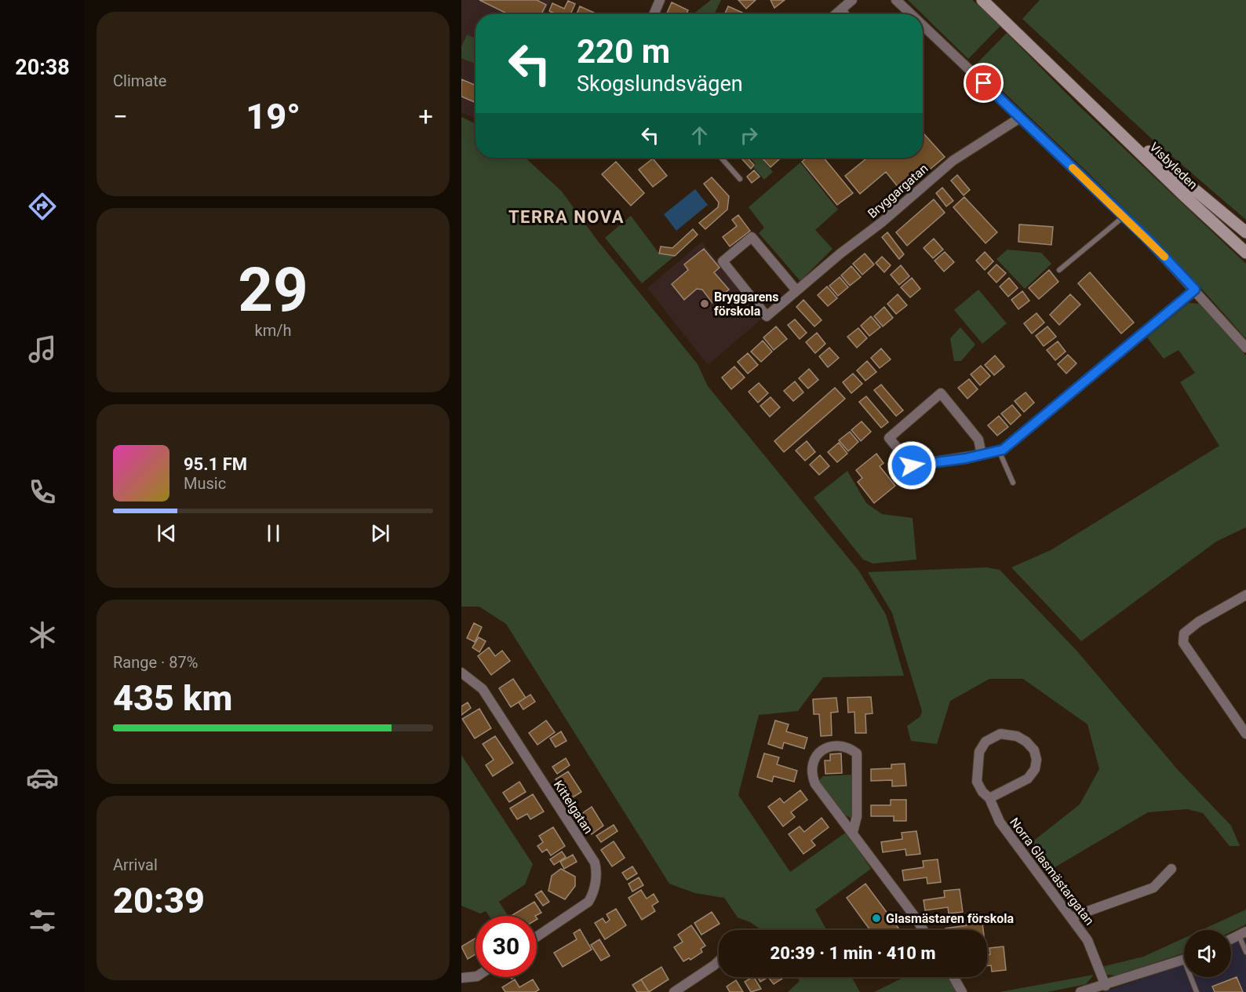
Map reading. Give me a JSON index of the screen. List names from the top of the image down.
{
  "streets": {
    "main road": ["Visbyleden"],
    "street": ["Bryggargatan", "Kittelgatan", "Norra Glasmästargatan"]
  },
  "districts": ["TERRA NOVA"],
  "places": ["Bryggarens förskola", "Glasmästaren förskola"],
  "page": {
    "tabs": "20:38",
    "tile": [
      "Climate",
      ["29", "km/h"],
      ["Range · 87%", "435 km"],
      ["Arrival", "20:39"]
    ],
    "turn": ["220 m", "Skogslundsvägen"],
    "heat": ["−", "19°", "+"],
    "song": ["95.1 FM", "Music"],
    "limit": "30",
    "trip": "20:39 · 1 min · 410 m"
  }
}
